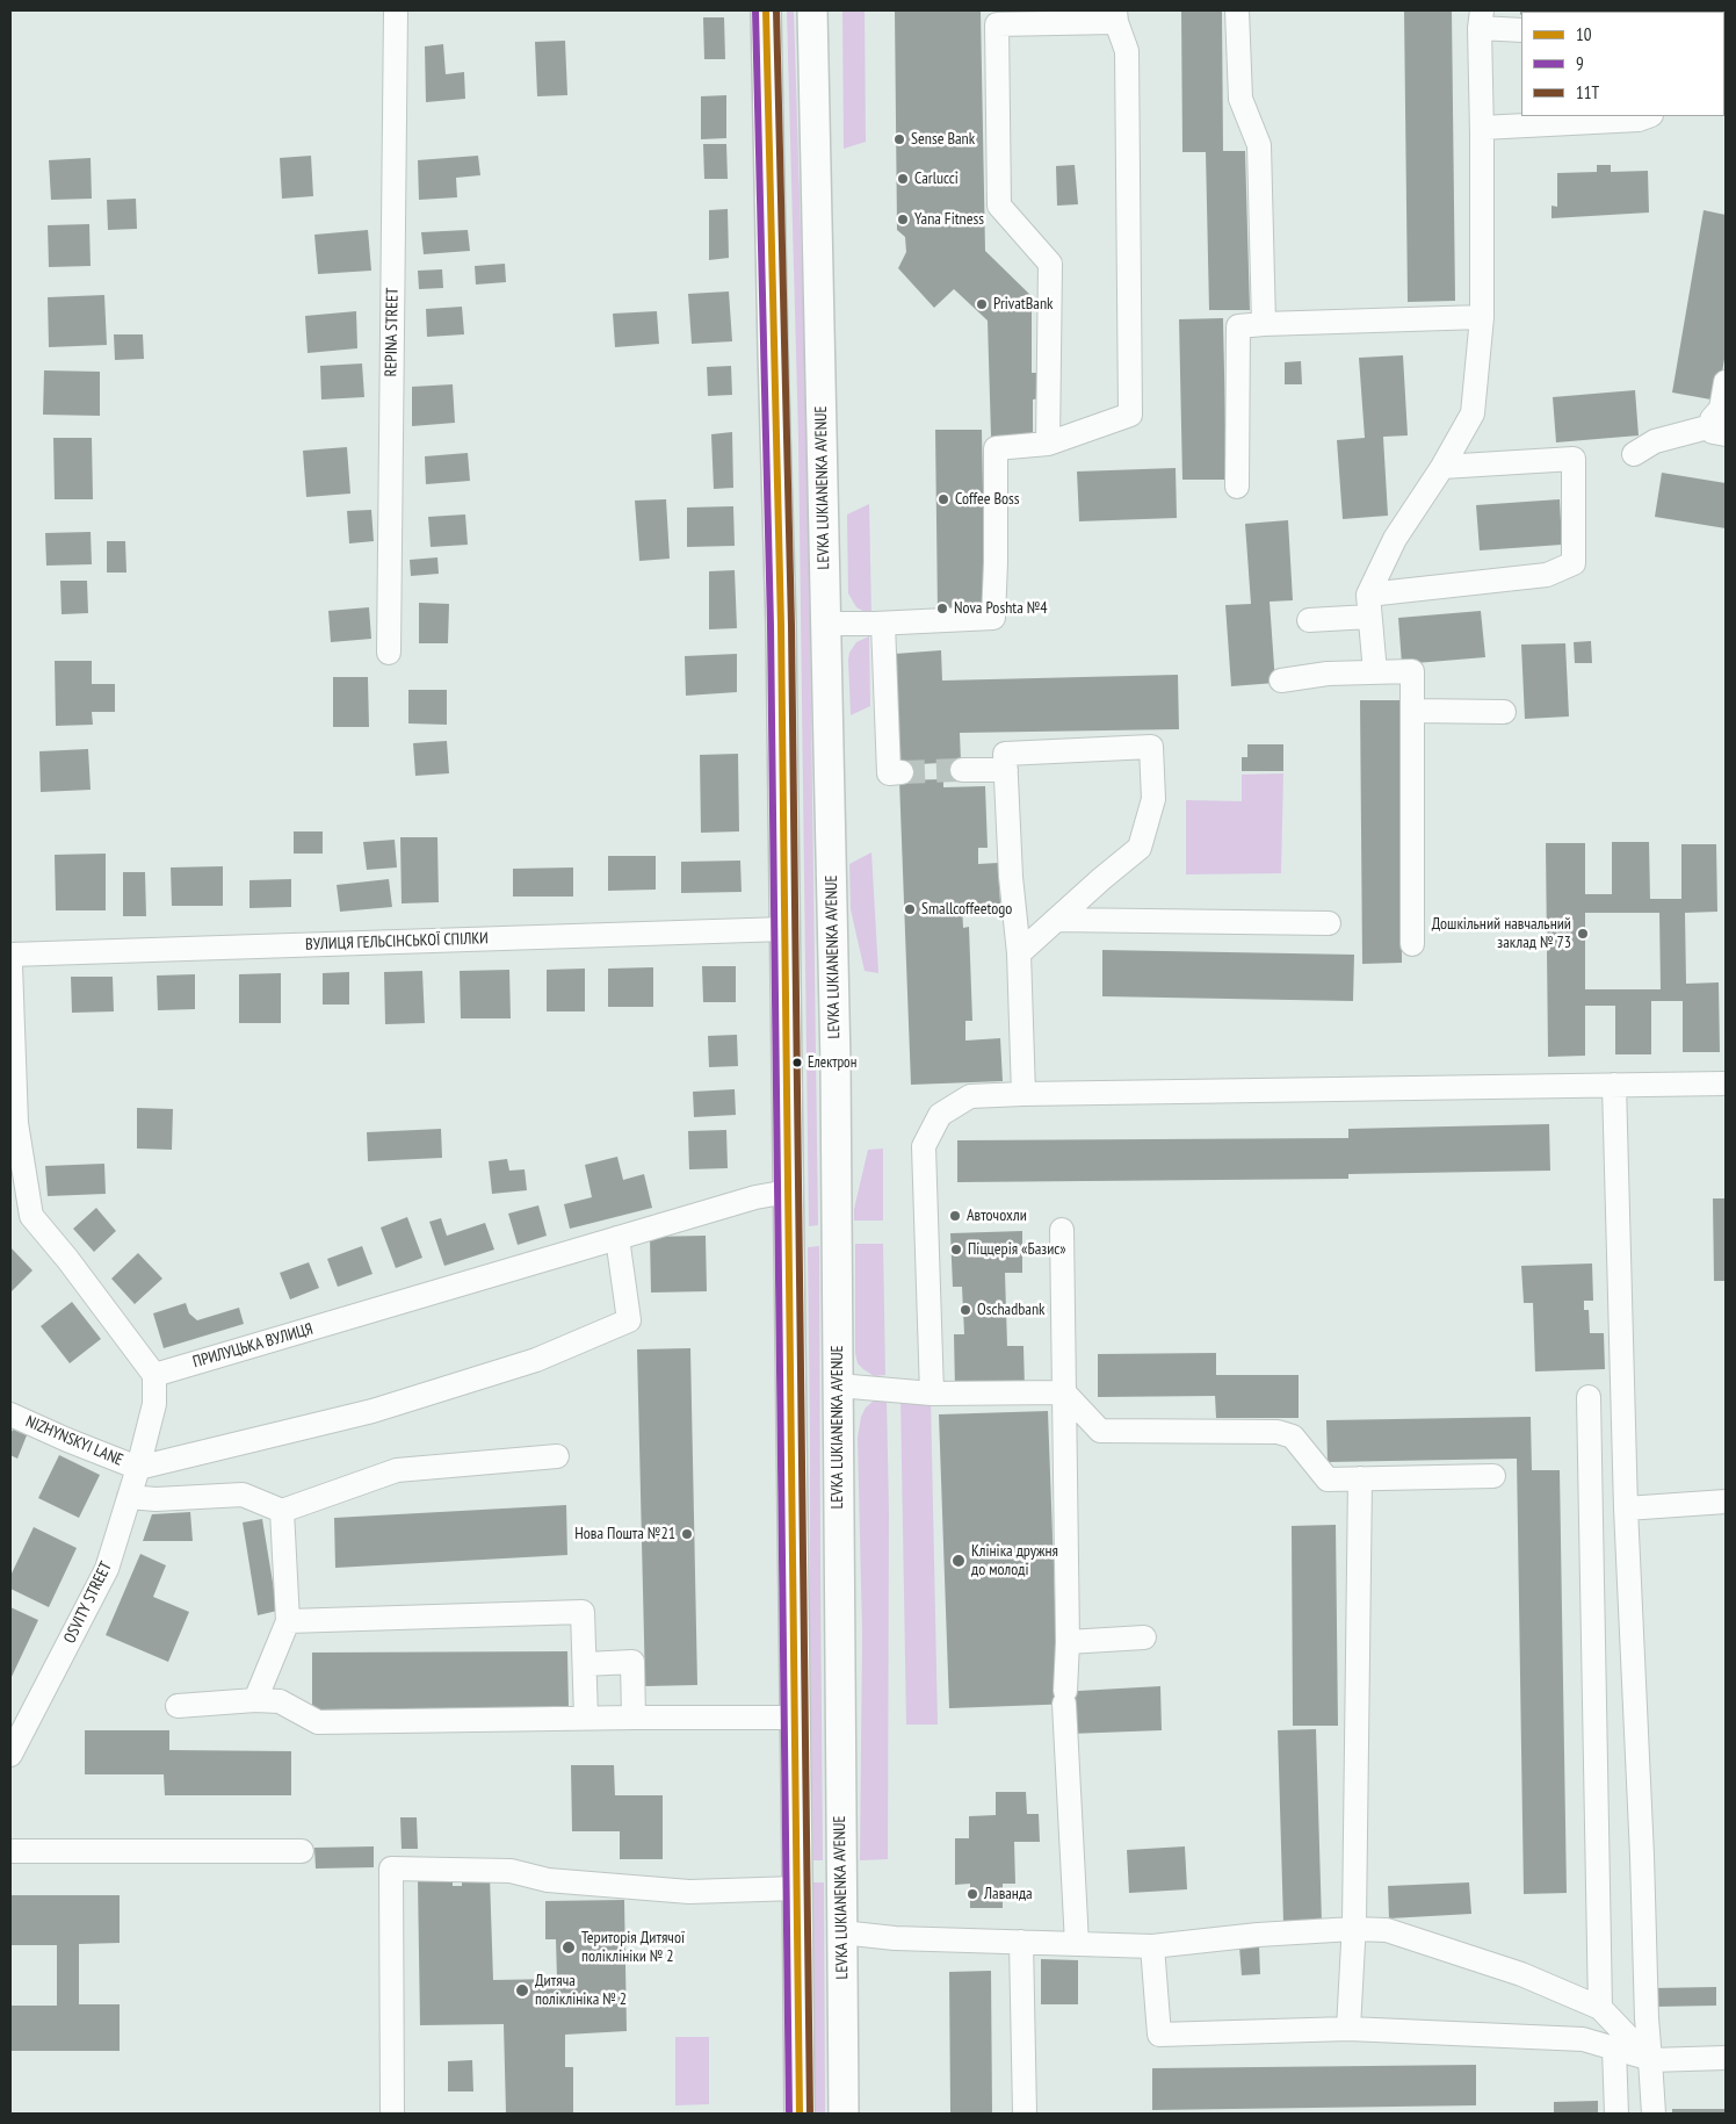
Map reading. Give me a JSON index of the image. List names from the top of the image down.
{
  "streets": {
    "main road": ["LEVKA LUKIANENKA AVENUE"],
    "street": [
      "REPINA STREET",
      "ВУЛИЦЯ ГЕЛЬСІНСЬКОЇ СПІЛКИ",
      "ПРИЛУЦЬКА ВУЛИЦЯ",
      "NIZHYNSKYI LANE",
      "OSVITY STREET"
    ]
  },
  "crossings": [
    ["ПРИЛУЦЬКА ВУЛИЦЯ", "OSVITY STREET"],
    ["NIZHYNSKYI LANE", "OSVITY STREET"]
  ],
  "places": [
    "Sense Bank",
    "Carlucci",
    "Yana Fitness",
    "PrivatBank",
    "Coffee Boss",
    "Nova Poshta №4",
    "Smallcoffeetogo",
    "Дошкільний навчальний заклад № 73",
    "Електрон",
    "Авточохли",
    "Піццерія «Базис»",
    "Oschadbank",
    "Нова Пошта №21",
    "Клініка дружня до молоді",
    "Лаванда",
    "Територія Дитячої поліклініки № 2",
    "Дитяча поліклініка № 2"
  ],
  "lines": ["transit line 10", "transit line 9", "transit line 11Т"],
  "legend": ["10", "9", "11Т"]
}
